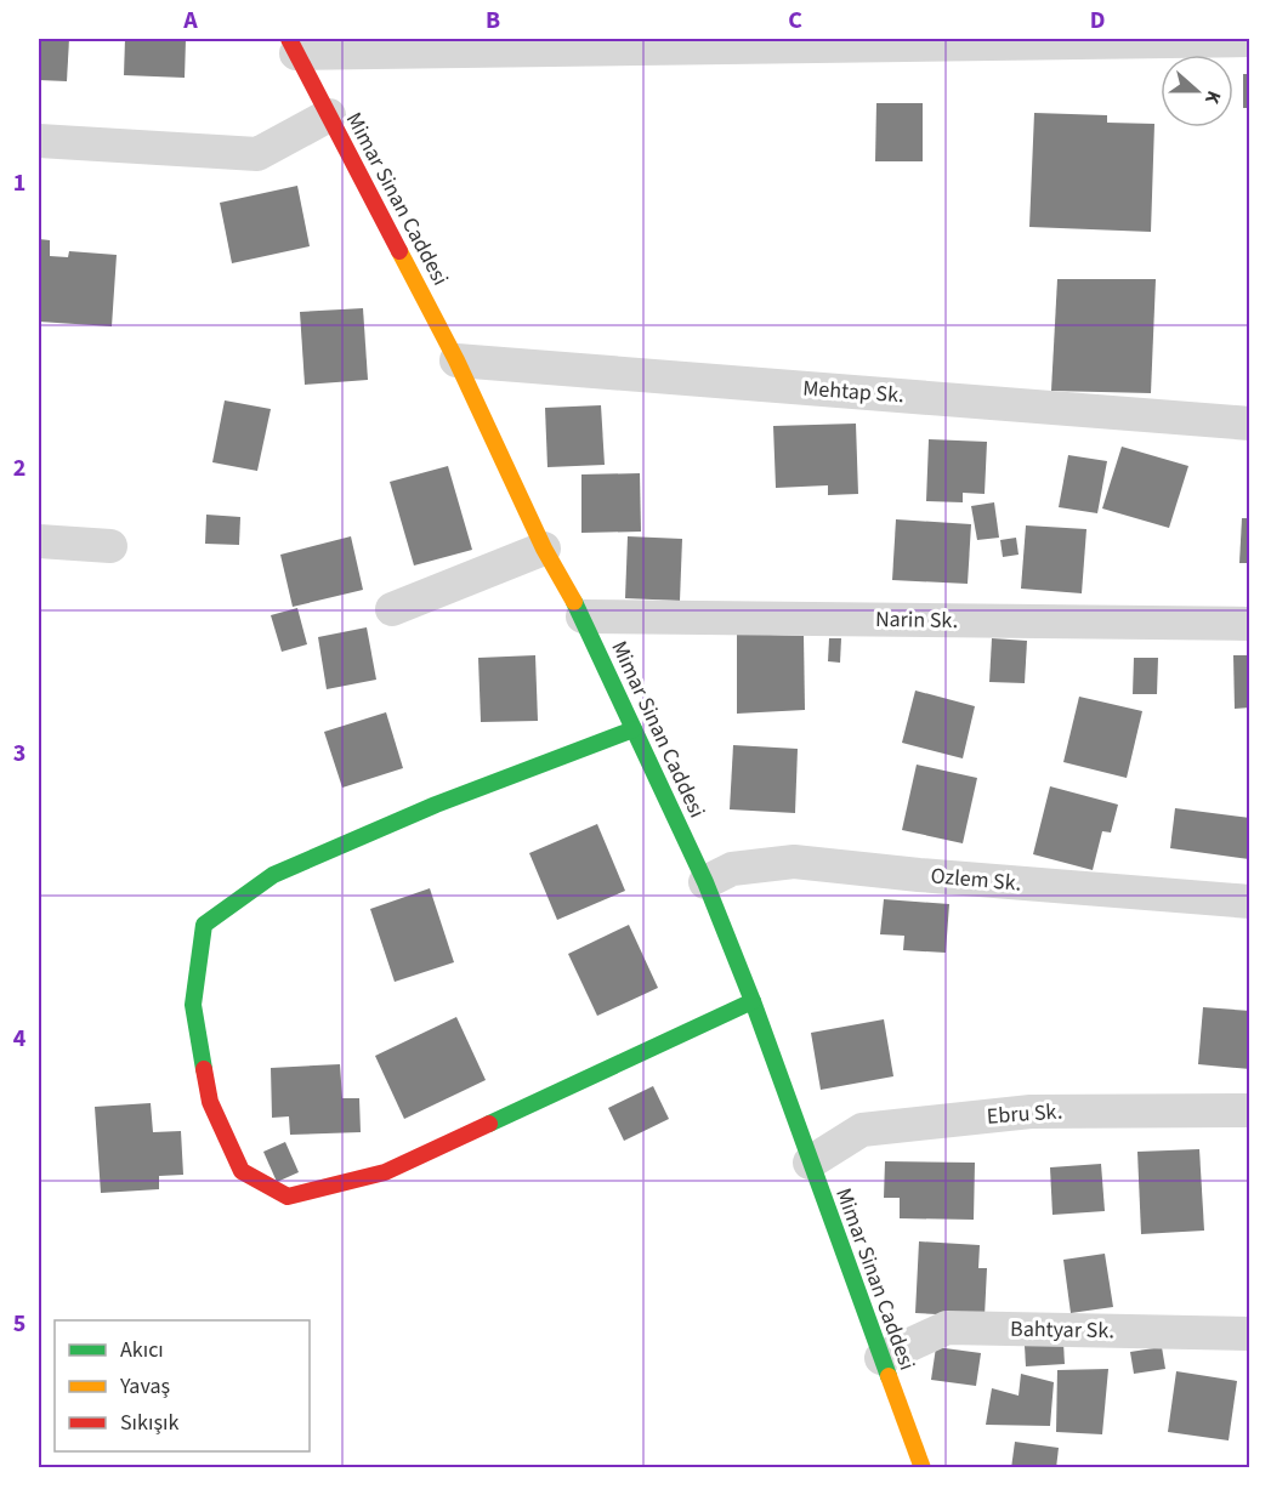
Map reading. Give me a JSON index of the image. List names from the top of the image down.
{
  "streets": {
    "street": [
      "Mimar Sinan Caddesi",
      "Mehtap Sk.",
      "Narin Sk.",
      "Ozlem Sk.",
      "Ebru Sk.",
      "Bahtyar Sk."
    ]
  },
  "crossings": [
    ["Mimar Sinan Caddesi", "Mehtap Sk."],
    ["Mimar Sinan Caddesi", "Narin Sk."],
    ["Mimar Sinan Caddesi", "Ozlem Sk."],
    ["Mimar Sinan Caddesi", "Ebru Sk."],
    ["Mimar Sinan Caddesi", "Bahtyar Sk."]
  ],
  "legend": ["Akıcı", "Yavaş", "Sıkışık"],
  "north": "right",
  "grid": {
    "columns": [
      "A",
      "B",
      "C",
      "D"
    ],
    "rows": [
      "1",
      "2",
      "3",
      "4",
      "5"
    ]
  }
}
